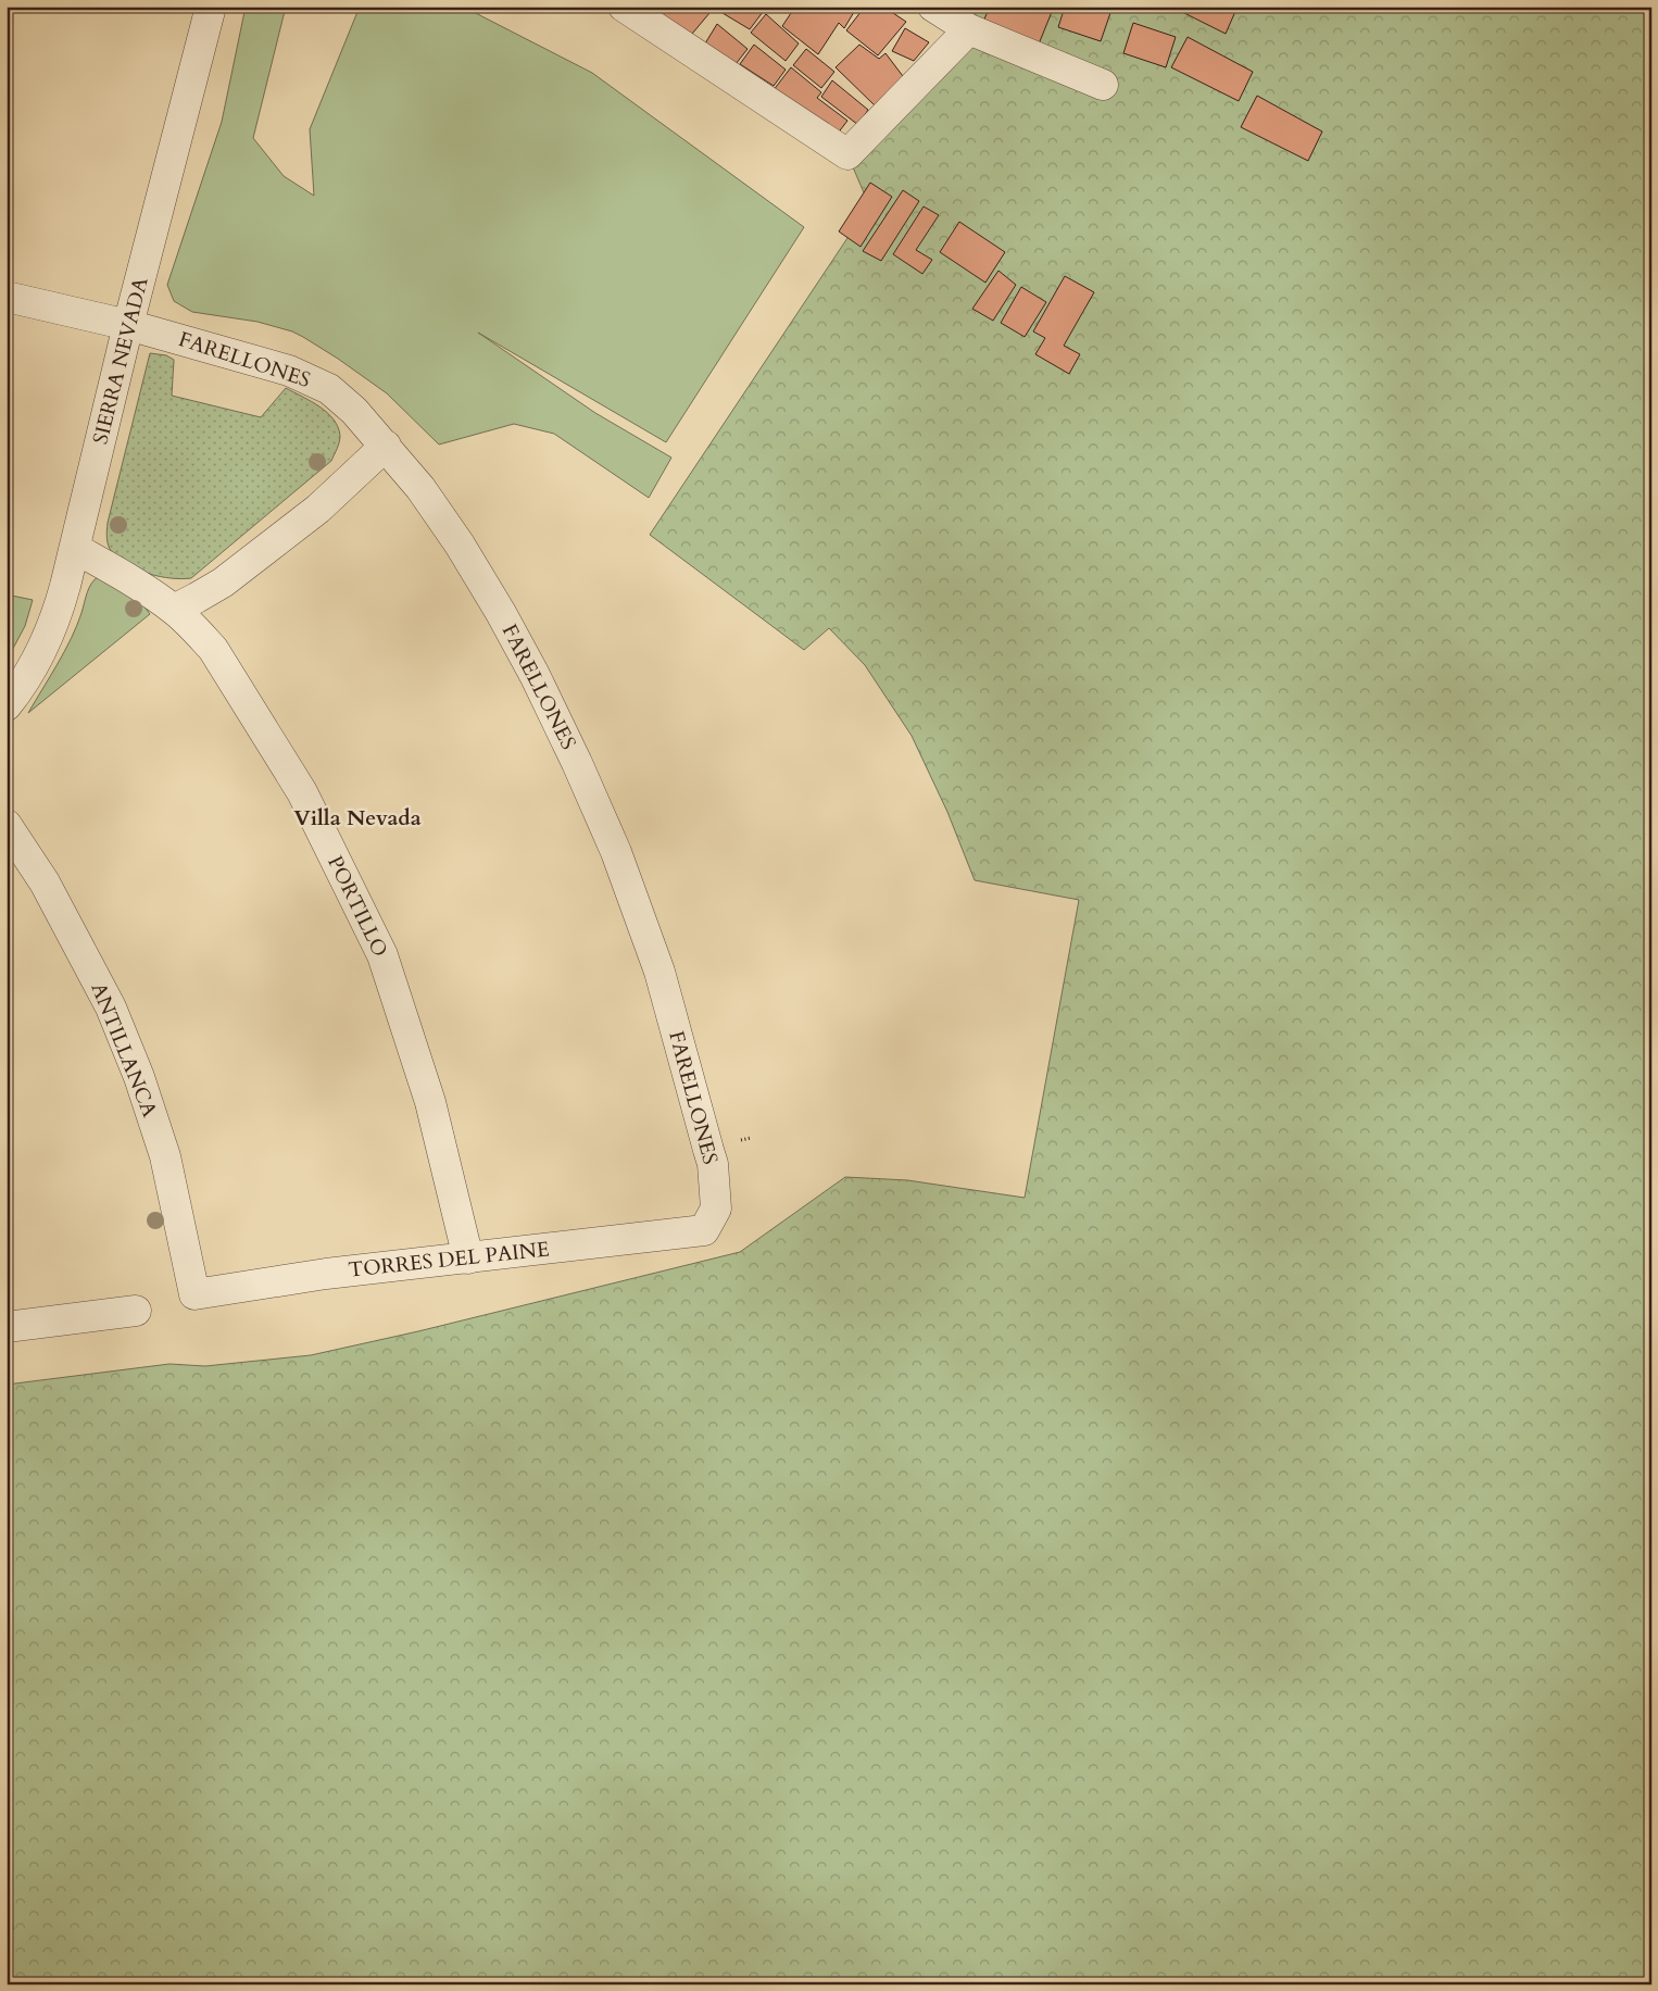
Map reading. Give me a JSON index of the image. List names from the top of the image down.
{
  "streets": {
    "street": [
      "FARELLONES",
      "SIERRA NEVADA",
      "PORTILLO",
      "ANTILLANCA",
      "TORRES DEL PAINE"
    ]
  },
  "crossings": [
    ["FARELLONES", "SIERRA NEVADA"],
    ["FARELLONES", "TORRES DEL PAINE"],
    ["SIERRA NEVADA", "PORTILLO"],
    ["PORTILLO", "TORRES DEL PAINE"],
    ["ANTILLANCA", "TORRES DEL PAINE"]
  ],
  "districts": ["Villa Nevada"]
}
